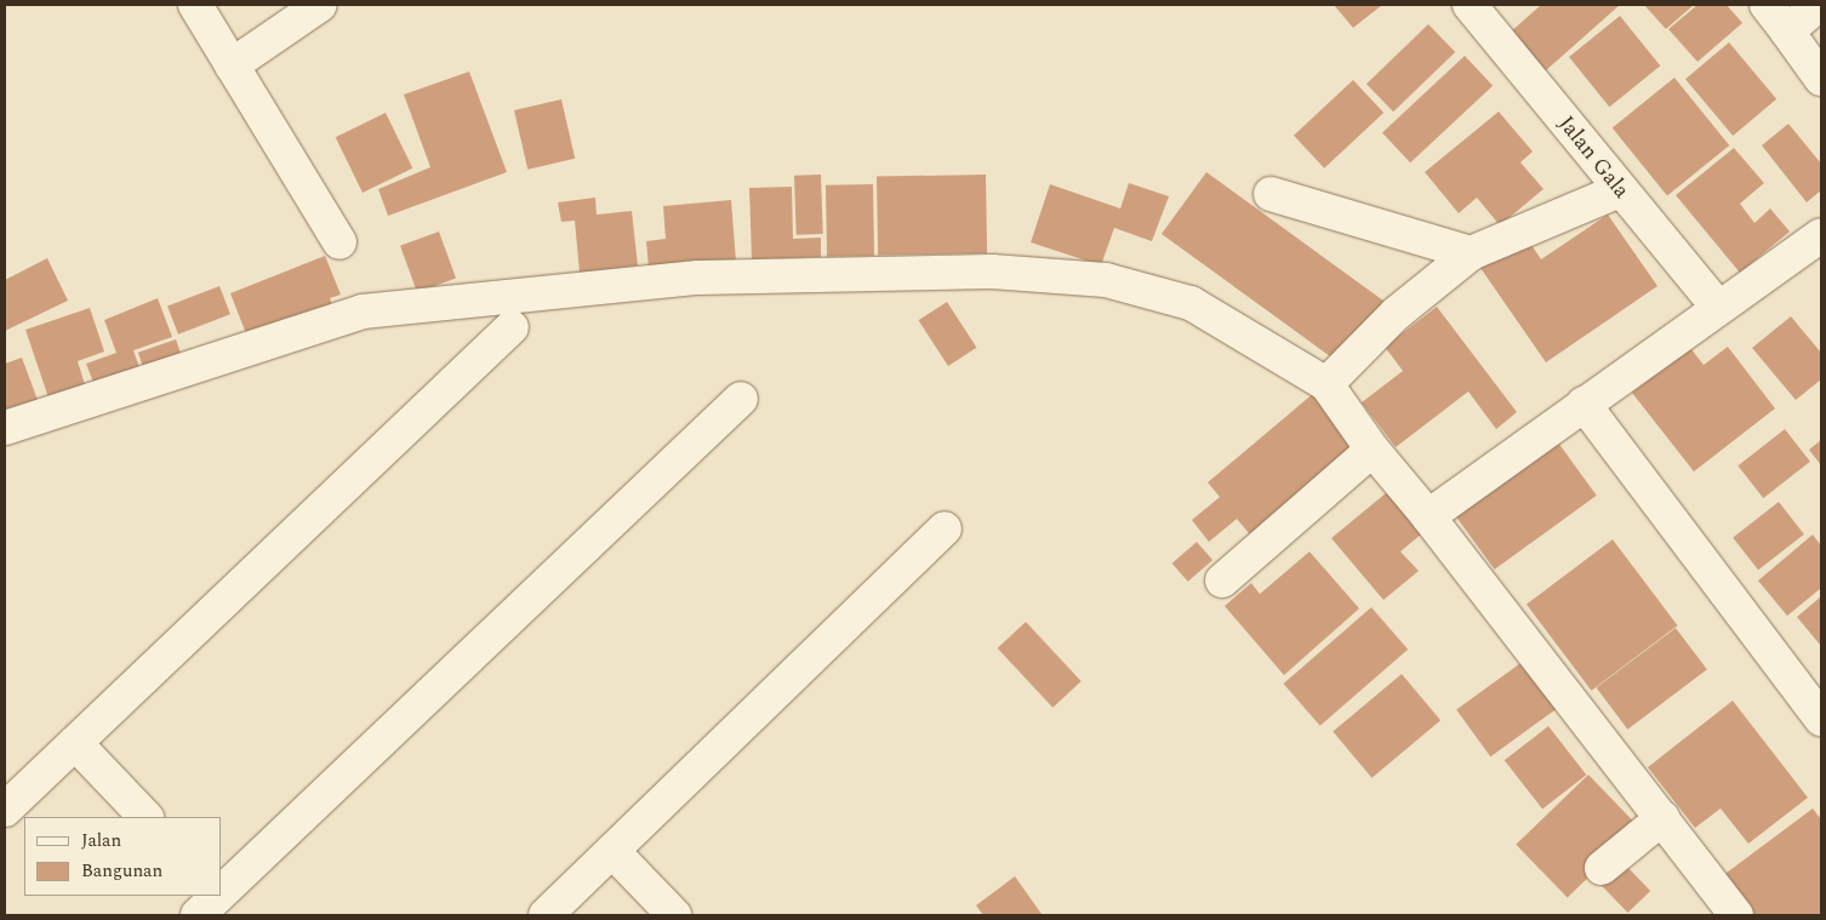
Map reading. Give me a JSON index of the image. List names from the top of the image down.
{
  "streets": {
    "street": ["Jalan Gala"]
  },
  "legend": ["Jalan", "Bangunan"]
}
